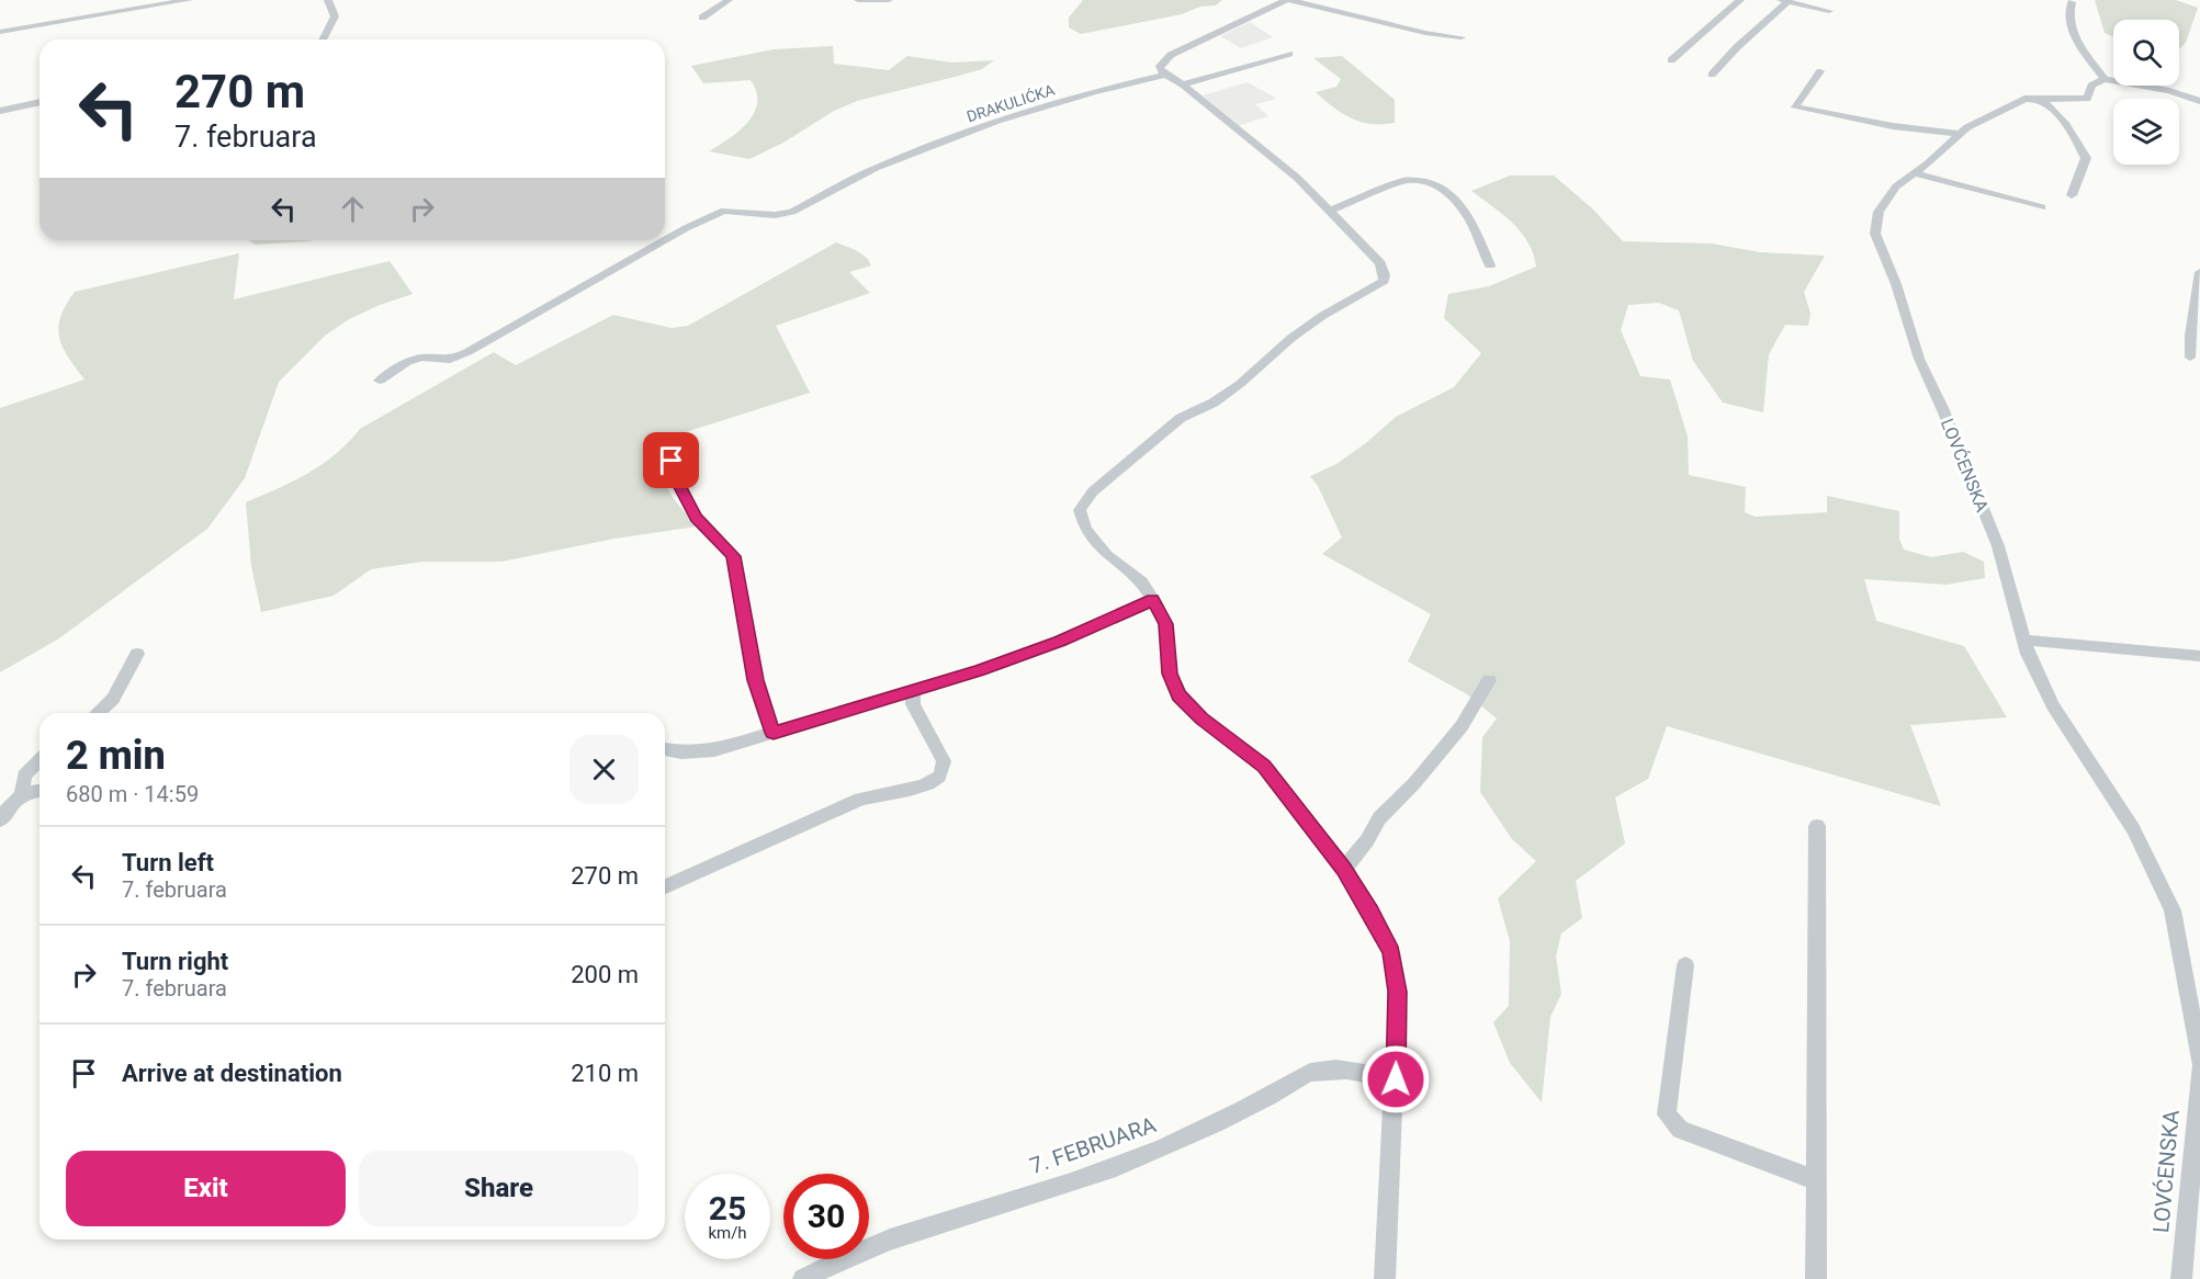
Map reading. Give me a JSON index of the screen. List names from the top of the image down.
{
  "streets": {
    "street": ["DRAKULIĆKA", "LOVĆENSKA", "7. FEBRUARA"]
  },
  "page": {
    "turn": ["270 m", "7. februara"],
    "heading": ["2 min", "680 m · 14:59"],
    "list": [
      {
        "name": "Turn left",
        "note": "7. februara",
        "value": "270 m"
      },
      {
        "name": "Turn right",
        "note": "7. februara",
        "value": "200 m"
      },
      {
        "name": "Arrive at destination",
        "value": "210 m"
      }
    ],
    "buttons": ["Exit", "Share"],
    "speed": "25 km/h",
    "limit": "30"
  }
}
